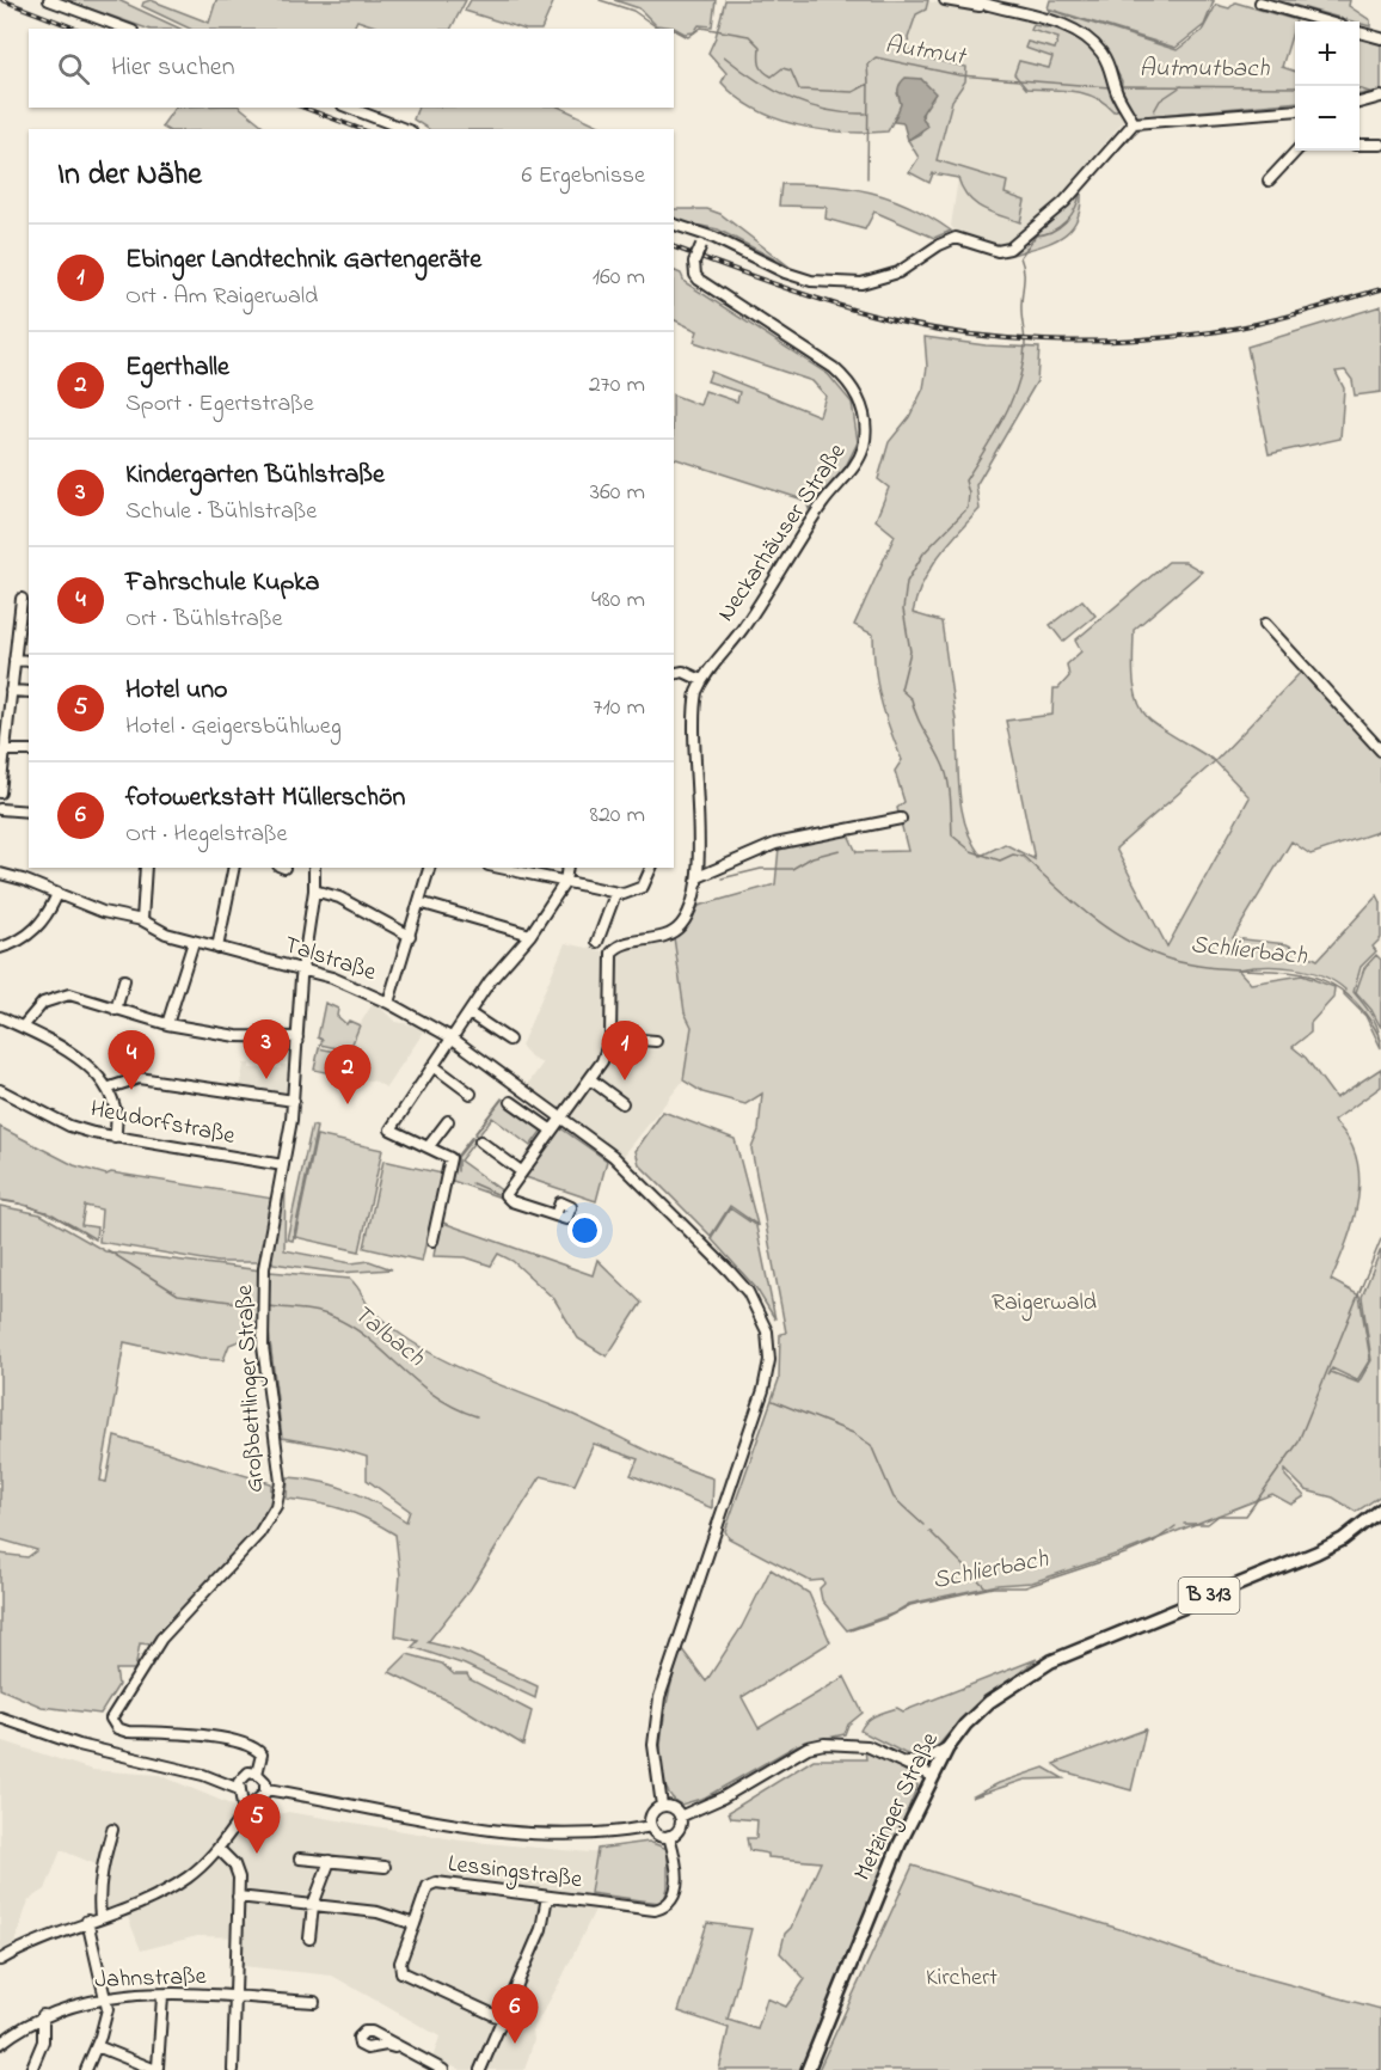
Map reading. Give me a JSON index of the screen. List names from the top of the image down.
{
  "streets": {
    "main road": ["B 313", "Metzinger Straße"],
    "street": [
      "Neckarhäuser Straße",
      "Talstraße",
      "Heudorfstraße",
      "Großbettlinger Straße",
      "Lessingstraße",
      "Jahnstraße"
    ]
  },
  "crossings": [
    ["Talstraße", "Großbettlinger Straße"],
    ["Talstraße", "Lessingstraße"],
    ["Heudorfstraße", "Großbettlinger Straße"]
  ],
  "water": [
    "Autmut",
    "Autmutbach",
    "Schlierbach",
    "Talbach"
  ],
  "parks": ["Raigerwald", "Kirchert"],
  "page": {
    "map_buttons": ["+", "−"],
    "search": "Hier suchen",
    "heading": ["In der Nähe", "6 Ergebnisse"],
    "list": [
      {
        "mark": "1",
        "name": "Ebinger Landtechnik Gartengeräte",
        "note": "Ort · Am Raigerwald",
        "value": "160 m"
      },
      {
        "mark": "2",
        "name": "Egerthalle",
        "note": "Sport · Egertstraße",
        "value": "270 m"
      },
      {
        "mark": "3",
        "name": "Kindergarten Bühlstraße",
        "note": "Schule · Bühlstraße",
        "value": "360 m"
      },
      {
        "mark": "4",
        "name": "Fahrschule Kupka",
        "note": "Ort · Bühlstraße",
        "value": "480 m"
      },
      {
        "mark": "5",
        "name": "Hotel uno",
        "note": "Hotel · Geigersbühlweg",
        "value": "710 m"
      },
      {
        "mark": "6",
        "name": "fotowerkstatt Müllerschön",
        "note": "Ort · Hegelstraße",
        "value": "820 m"
      }
    ],
    "pins": [
      "3",
      "1",
      "4",
      "2",
      "5",
      "6"
    ]
  }
}
